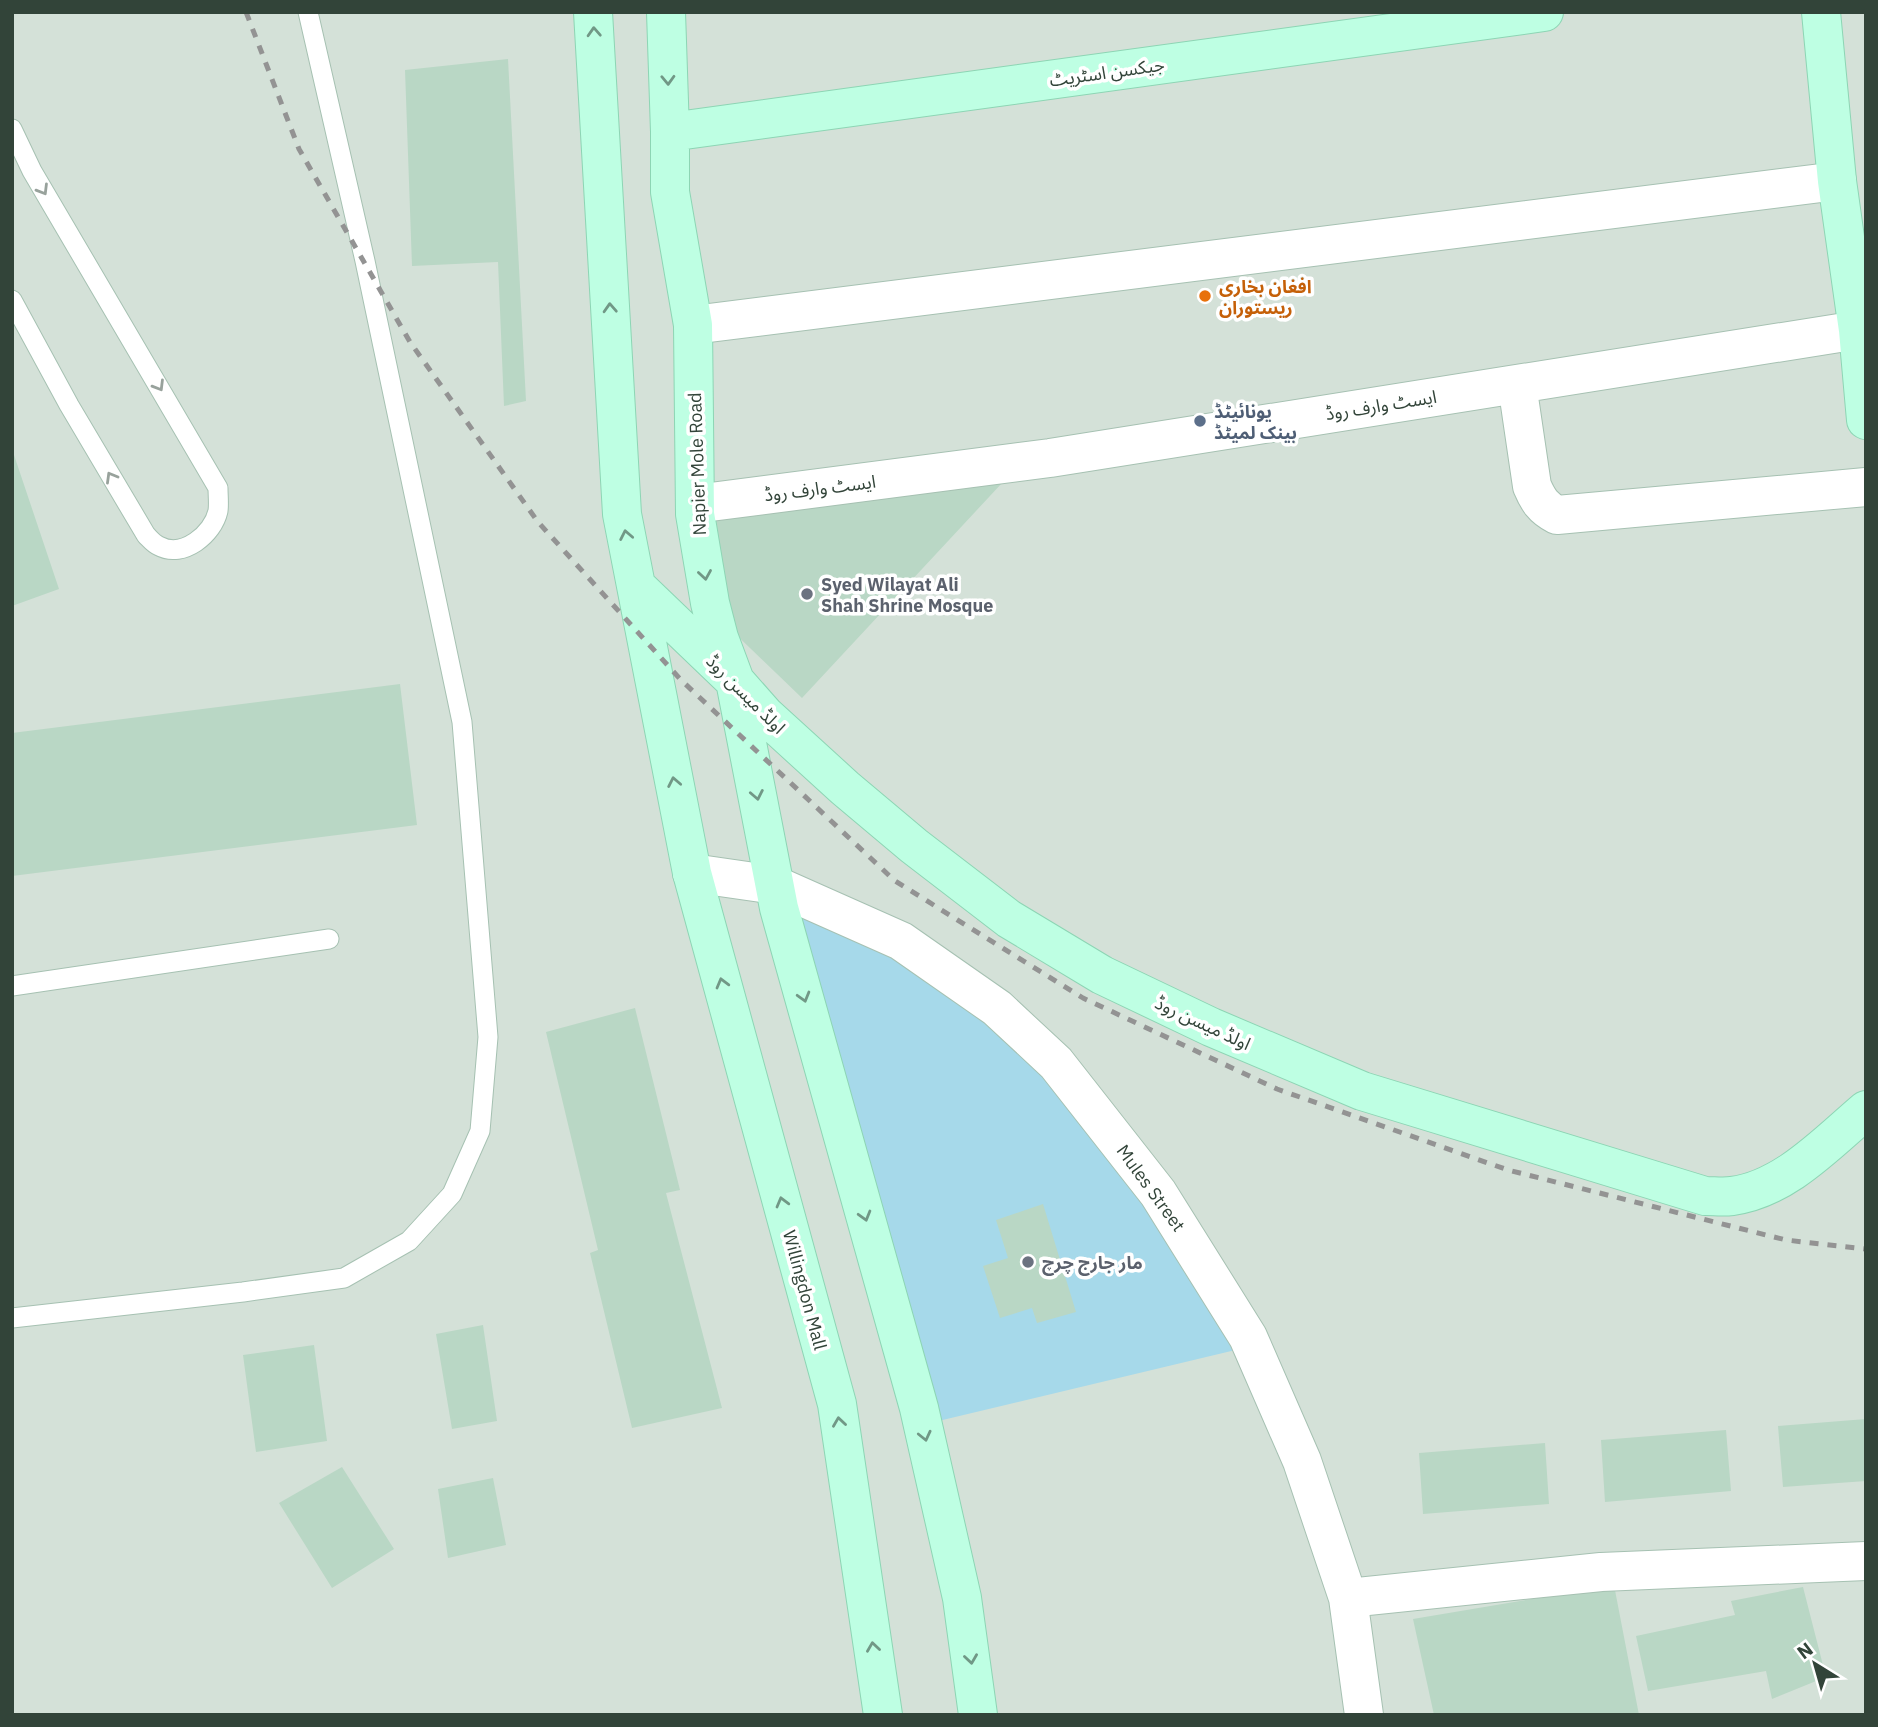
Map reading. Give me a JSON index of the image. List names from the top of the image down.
{
  "streets": {
    "main road": [
      "جیکسن اسٹریٹ",
      "Napier Mole Road",
      "اولڈ میسن روڈ",
      "Willingdon Mall"
    ],
    "street": ["ایسٹ وارف روڈ", "Mules Street"]
  },
  "crossings": [
    ["جیکسن اسٹریٹ", "Napier Mole Road"],
    ["ایسٹ وارف روڈ", "Napier Mole Road"],
    ["Napier Mole Road", "اولڈ میسن روڈ"],
    ["Napier Mole Road", "Mules Street"],
    ["Mules Street", "Willingdon Mall"]
  ],
  "places": [
    "افغان بخاری ریستوران",
    "یونائیٹڈ بینک لمیٹڈ",
    "Syed Wilayat Ali Shah Shrine Mosque",
    "مار جارج چرچ"
  ],
  "north": "top left"
}
